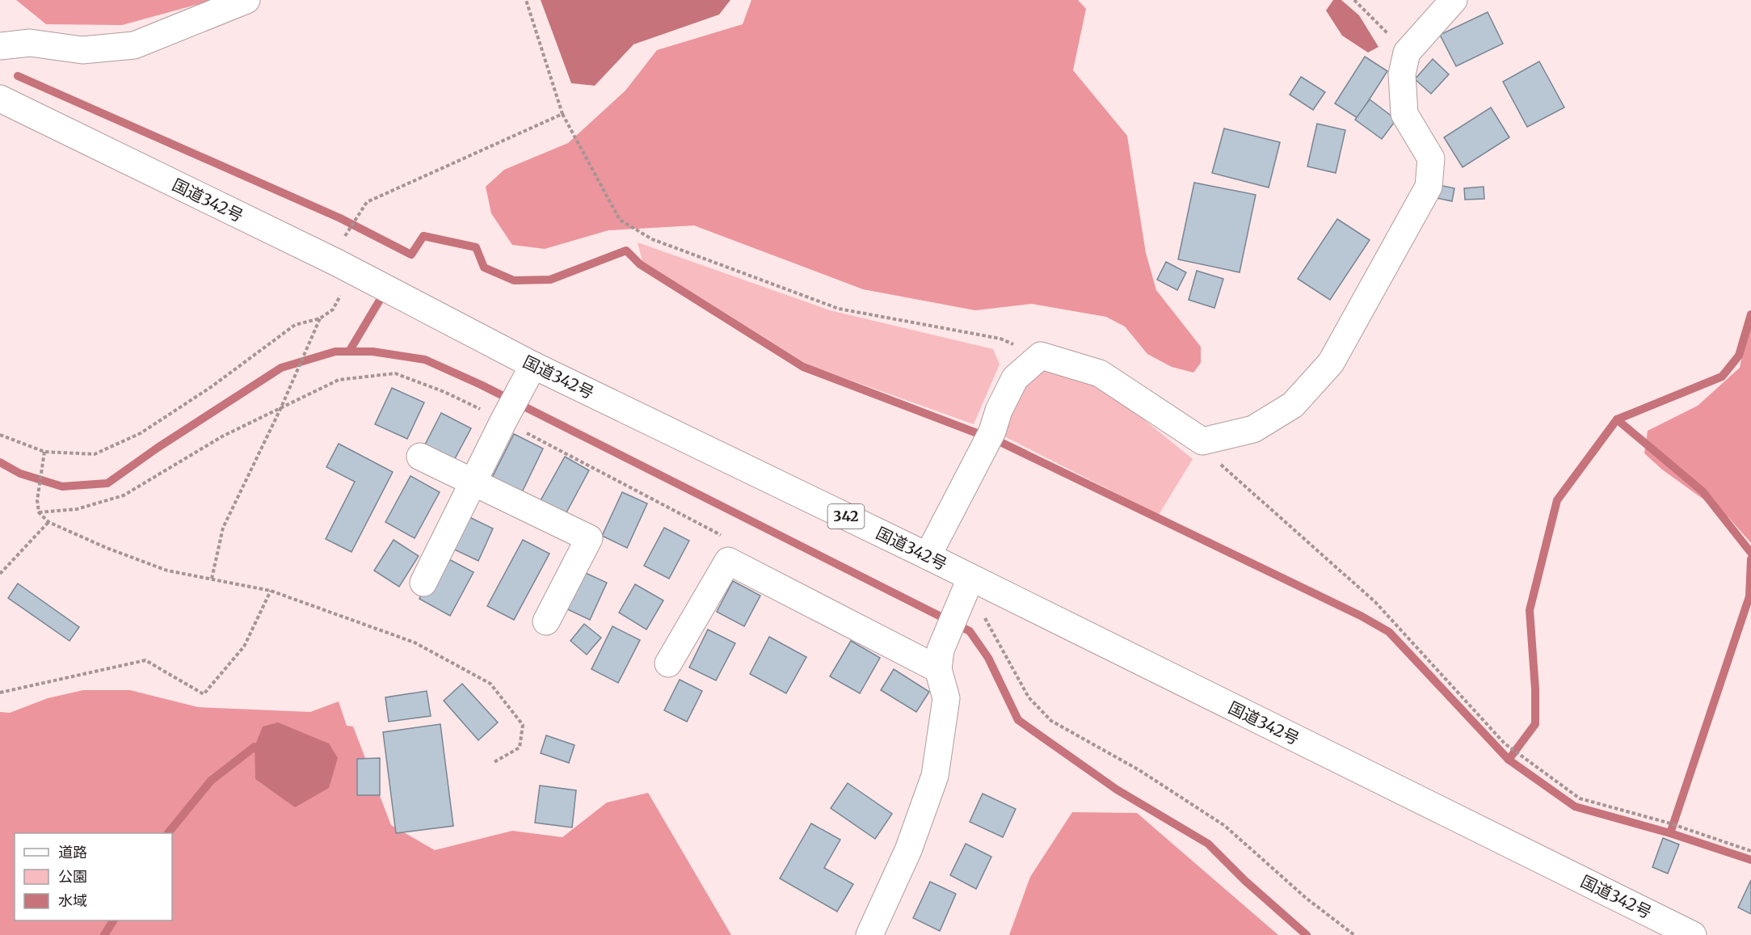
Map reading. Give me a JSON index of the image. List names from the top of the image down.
{
  "streets": {
    "main road": ["国道342号", "342"]
  },
  "legend": ["道路", "公園", "水域"]
}
